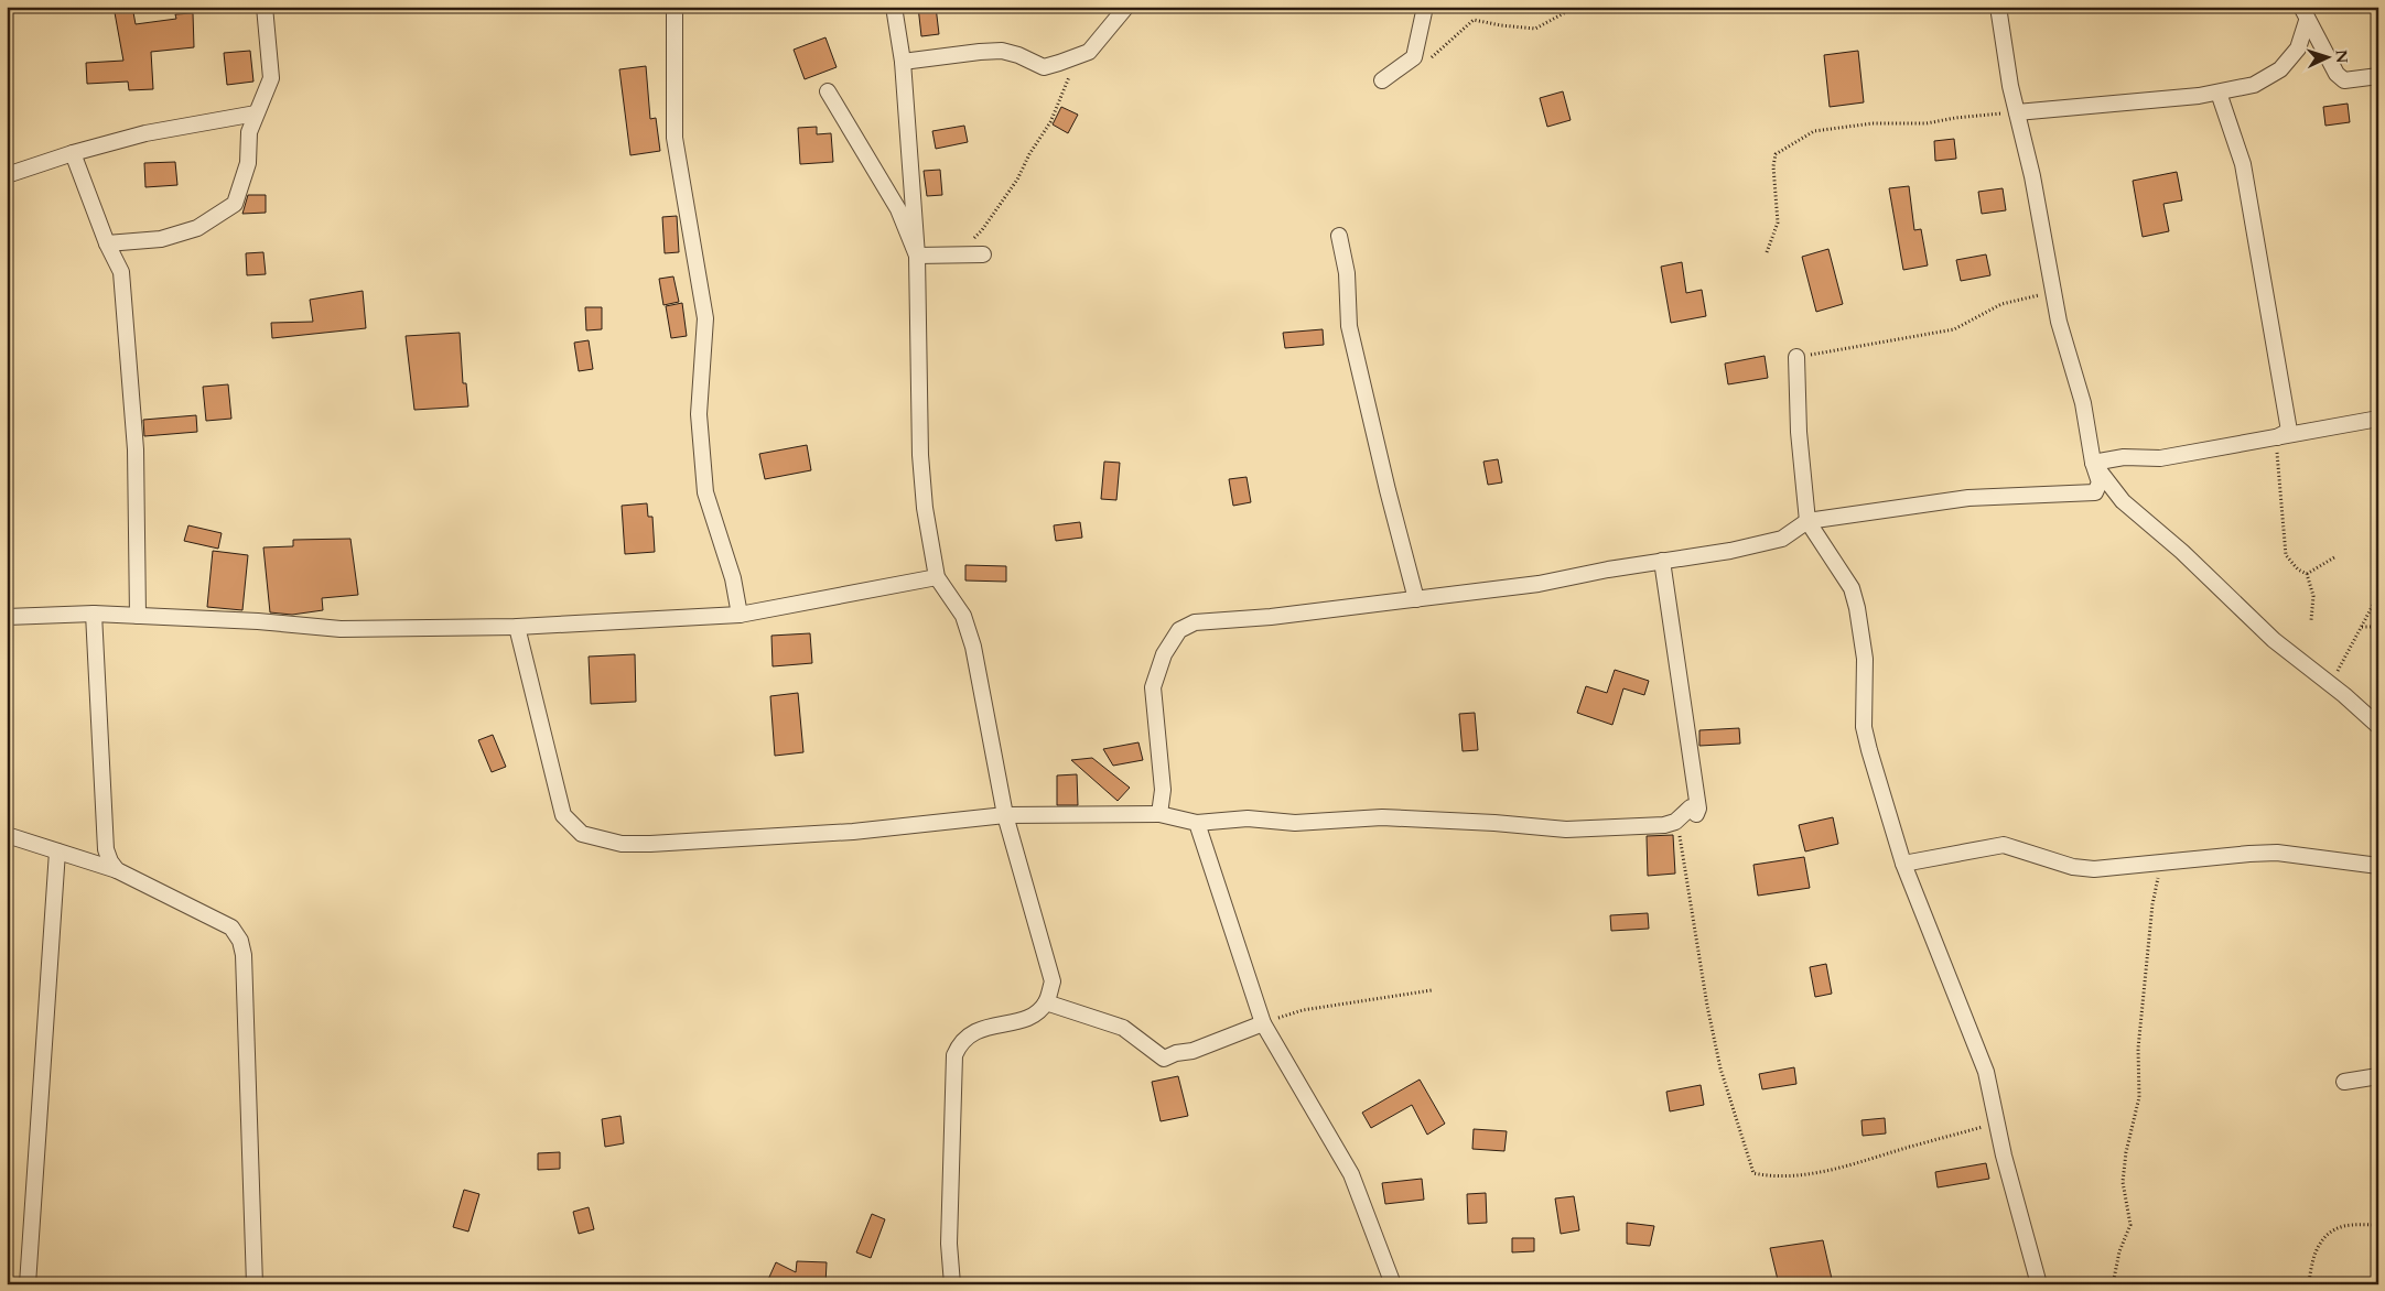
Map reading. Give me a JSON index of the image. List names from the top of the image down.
{
  "north": "right"
}
